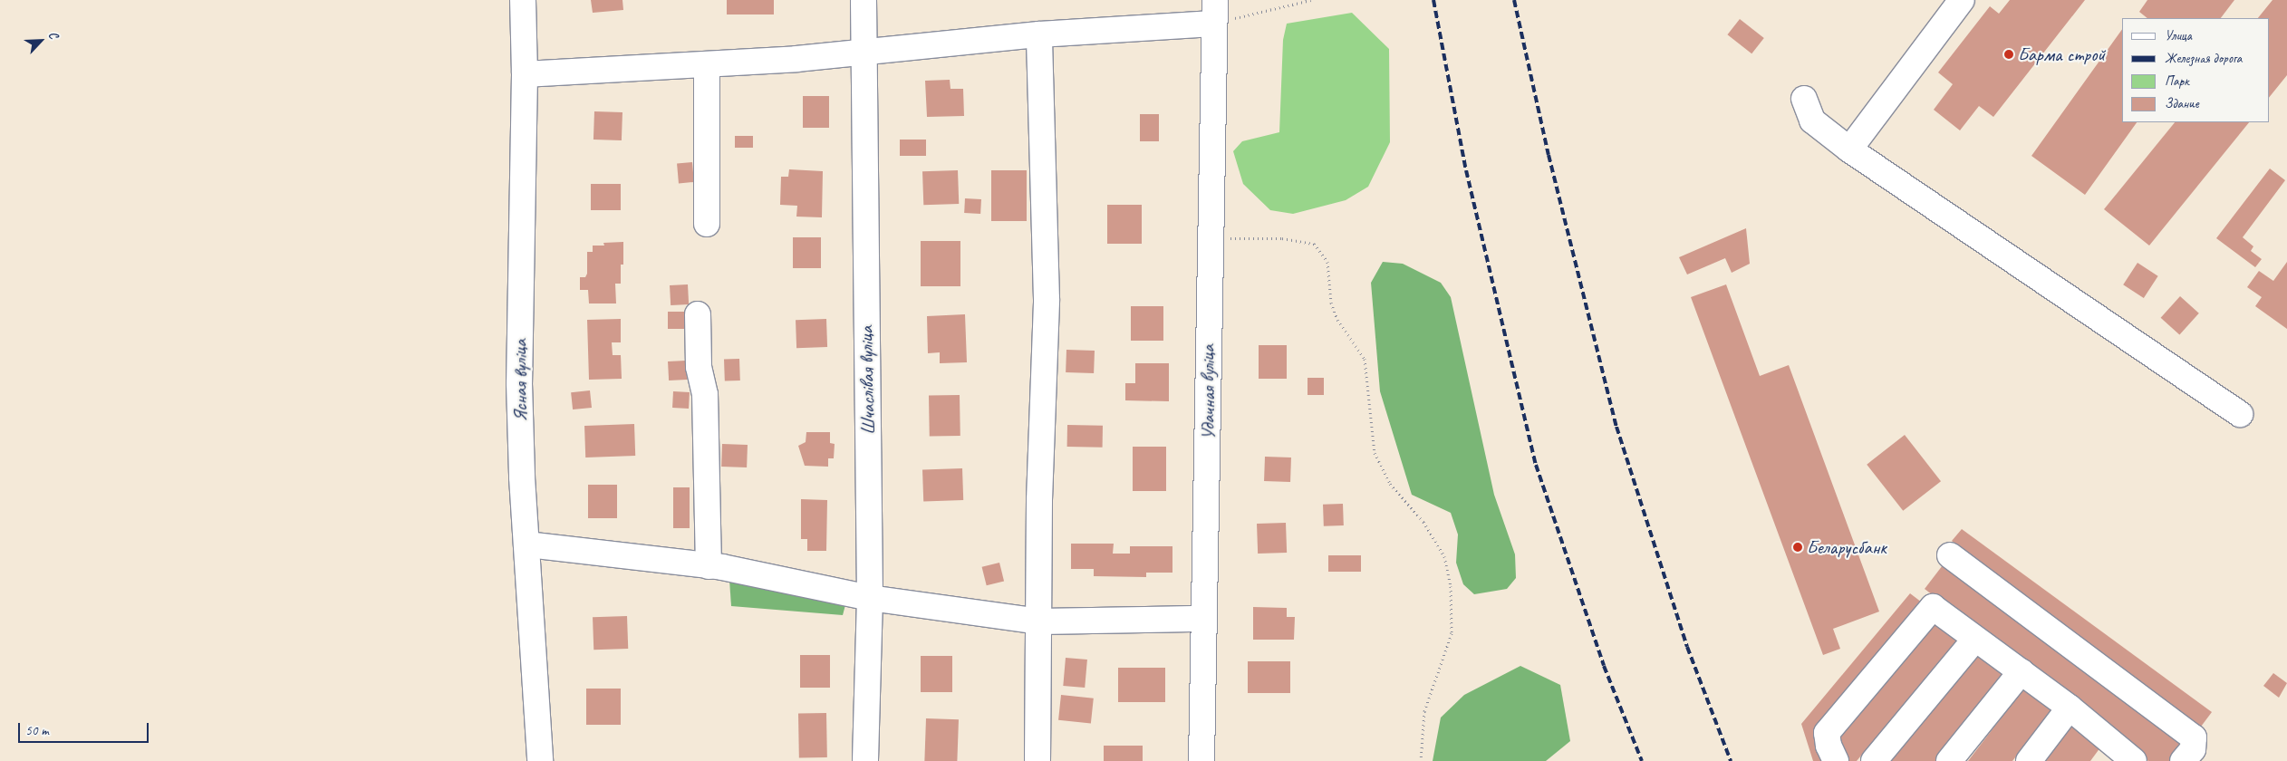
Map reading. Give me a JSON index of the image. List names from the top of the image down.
{
  "streets": {
    "street": ["Ясная вуліца", "Шчаслівая вуліца", "Удачная вуліца"]
  },
  "places": ["Барма строй", "Беларусбанк"],
  "legend": [
    "Улица",
    "Железная дорога",
    "Парк",
    "Здание"
  ],
  "scale_bar": "50 m",
  "north": "top right"
}
